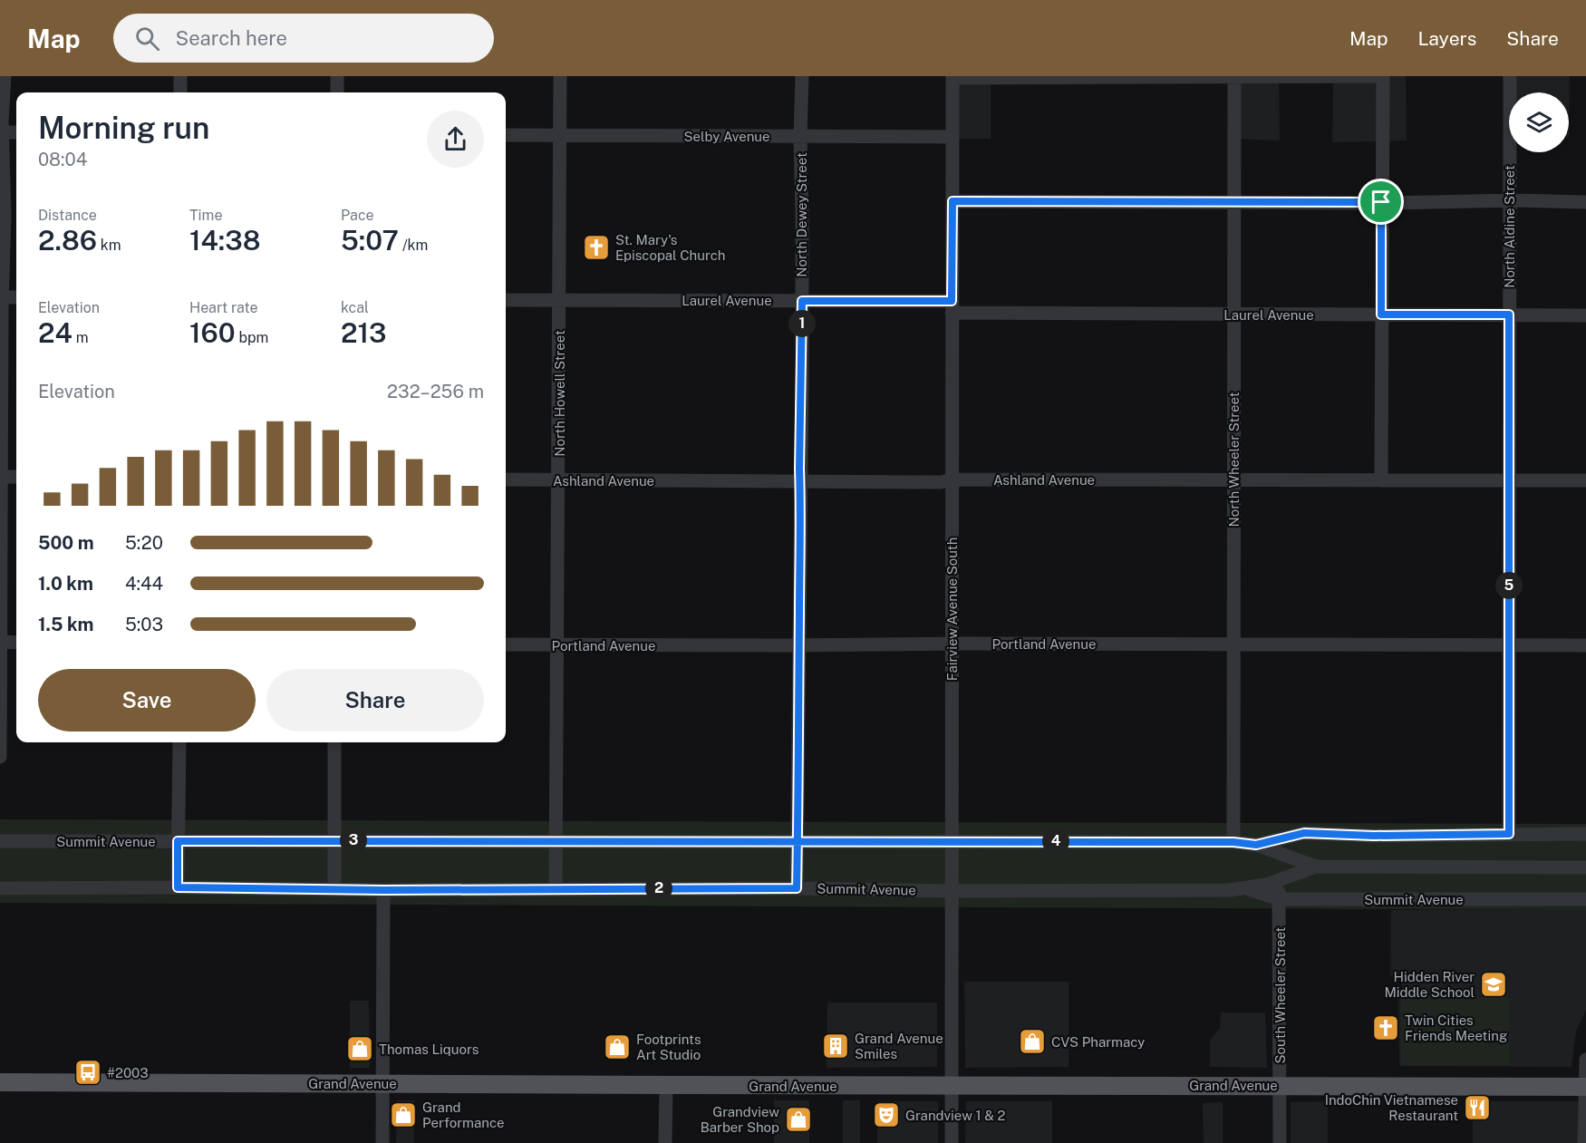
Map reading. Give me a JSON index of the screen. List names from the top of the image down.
{
  "streets": {
    "main road": ["Grand Avenue"],
    "street": [
      "Selby Avenue",
      "North Dewey Street",
      "North Aldine Street",
      "Laurel Avenue",
      "North Howell Street",
      "North Wheeler Street",
      "Ashland Avenue",
      "Fairview Avenue South",
      "Portland Avenue",
      "Summit Avenue",
      "South Wheeler Street"
    ]
  },
  "crossings": [
    ["Selby Avenue", "North Dewey Street"],
    ["Selby Avenue", "North Howell Street"],
    ["Selby Avenue", "Fairview Avenue South"],
    ["North Dewey Street", "Laurel Avenue"],
    ["North Dewey Street", "Ashland Avenue"],
    ["North Dewey Street", "Portland Avenue"],
    ["North Dewey Street", "Summit Avenue"],
    ["North Aldine Street", "Laurel Avenue"],
    ["North Aldine Street", "Ashland Avenue"],
    ["North Aldine Street", "Portland Avenue"],
    ["North Aldine Street", "Summit Avenue"],
    ["Laurel Avenue", "North Howell Street"],
    ["Laurel Avenue", "North Wheeler Street"],
    ["Laurel Avenue", "Fairview Avenue South"],
    ["North Howell Street", "Ashland Avenue"],
    ["North Howell Street", "Portland Avenue"],
    ["North Howell Street", "Summit Avenue"],
    ["North Wheeler Street", "Ashland Avenue"],
    ["North Wheeler Street", "Portland Avenue"],
    ["North Wheeler Street", "Summit Avenue"],
    ["Ashland Avenue", "Fairview Avenue South"],
    ["Fairview Avenue South", "Portland Avenue"],
    ["Fairview Avenue South", "Summit Avenue"],
    ["Fairview Avenue South", "Grand Avenue"],
    ["Summit Avenue", "South Wheeler Street"],
    ["South Wheeler Street", "Grand Avenue"]
  ],
  "places": {
    "church": ["St. Mary's Episcopal Church", "Twin Cities Friends Meeting"],
    "school or university": ["Hidden River Middle School"],
    "shop": [
      "CVS Pharmacy",
      "Footprints Art Studio",
      "Thomas Liquors",
      "Grand Performance",
      "Grandview Barber Shop"
    ],
    "building": ["Grand Avenue Smiles"],
    "bus stop": ["#2003"],
    "restaurant": ["IndoChin Vietnamese Restaurant"],
    "theatre": ["Grandview 1 & 2"]
  },
  "page": {
    "header": "Map",
    "search": "Search here",
    "nav": ["Map", "Layers", "Share"],
    "heading": ["Morning run", "08:04"],
    "stats": [
      ["Distance", "2.86 km"],
      ["Time", "14:38"],
      ["Pace", "5:07 /km"],
      ["Elevation", "24 m"],
      ["Heart rate", "160 bpm"],
      ["kcal", "213"]
    ],
    "pins": [
      "1",
      "5",
      "3",
      "4",
      "2"
    ],
    "chart": ["Elevation", "232–256 m"],
    "list": [
      {
        "name": "500 m",
        "note": "5:20"
      },
      {
        "name": "1.0 km",
        "note": "4:44"
      },
      {
        "name": "1.5 km",
        "note": "5:03"
      }
    ],
    "buttons": ["Save", "Share"]
  }
}
